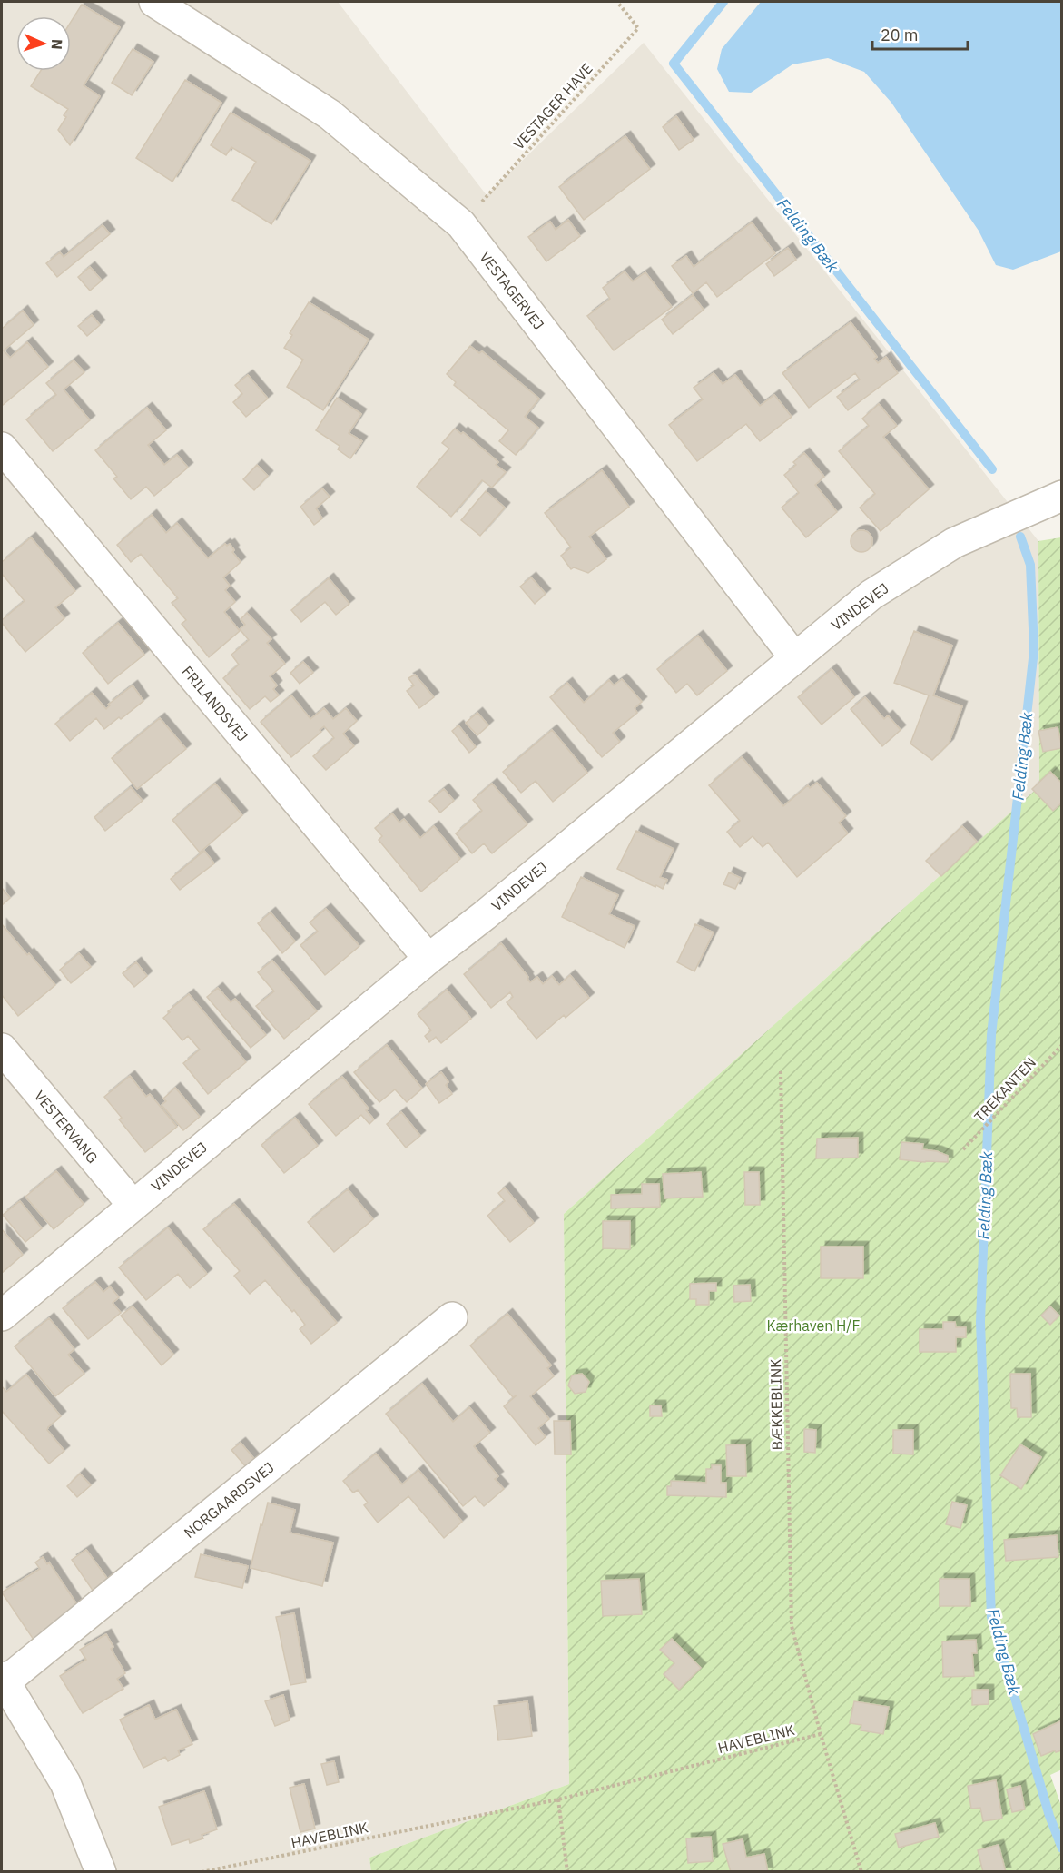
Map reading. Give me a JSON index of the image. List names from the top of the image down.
{
  "streets": {
    "street": [
      "VESTAGERVEJ",
      "VINDEVEJ",
      "FRILANDSVEJ",
      "VESTERVANG",
      "NORGAARDSVEJ"
    ],
    "path": [
      "VESTAGER HAVE",
      "TREKANTEN",
      "BÆKKEBLINK",
      "HAVEBLINK"
    ]
  },
  "crossings": [
    ["VESTAGER HAVE", "VESTAGERVEJ"],
    ["VESTAGERVEJ", "VINDEVEJ"],
    ["VINDEVEJ", "FRILANDSVEJ"],
    ["VINDEVEJ", "VESTERVANG"],
    ["BÆKKEBLINK", "HAVEBLINK"]
  ],
  "water": ["Felding Bæk"],
  "parks": ["Kærhaven H/F"],
  "scale_bar": "20 m",
  "north": "right"
}
